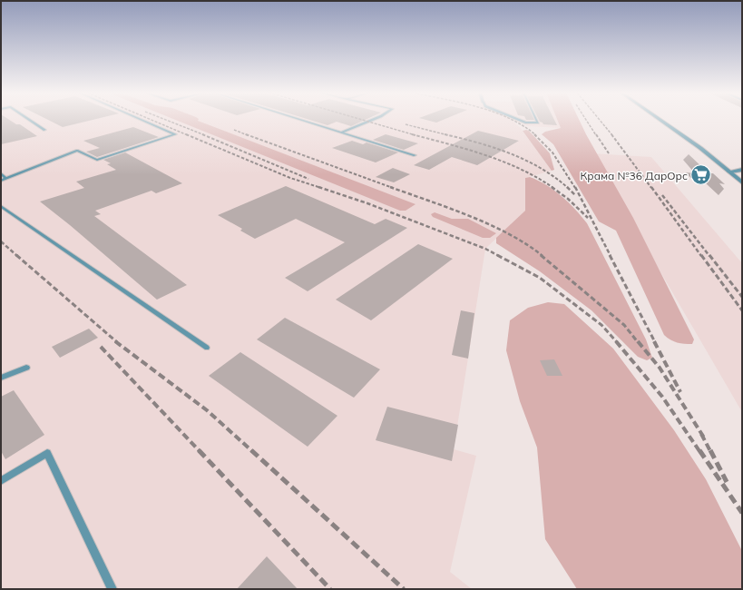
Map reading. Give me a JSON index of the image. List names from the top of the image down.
{
  "places": {
    "supermarket": ["Крама №36 ДарОрс"]
  }
}
